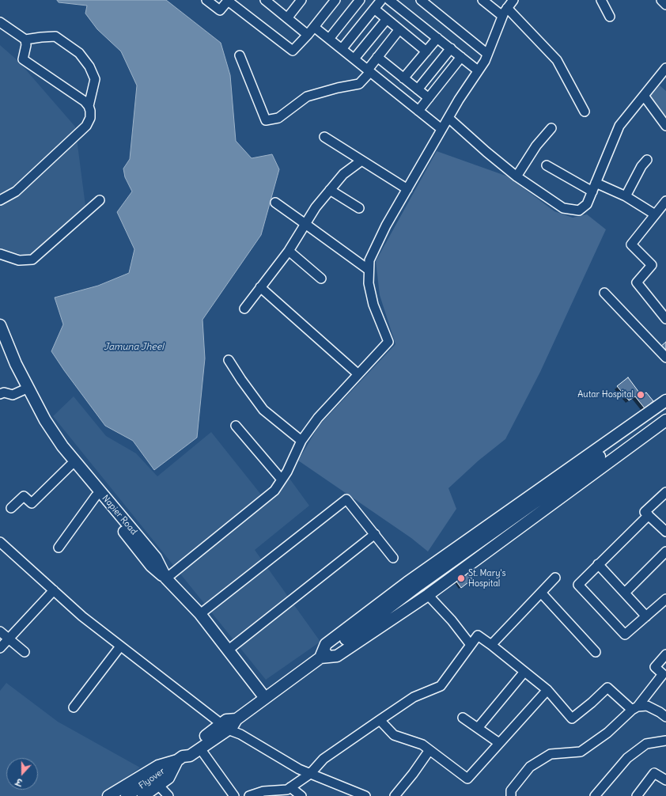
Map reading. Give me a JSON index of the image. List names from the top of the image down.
{
  "streets": {
    "main road": ["Napier Road", "Flyover"]
  },
  "water": ["Jamuna Jheel"],
  "places": ["Autar Hospital", "St. Mary's Hospital"],
  "north": "bottom"
}
